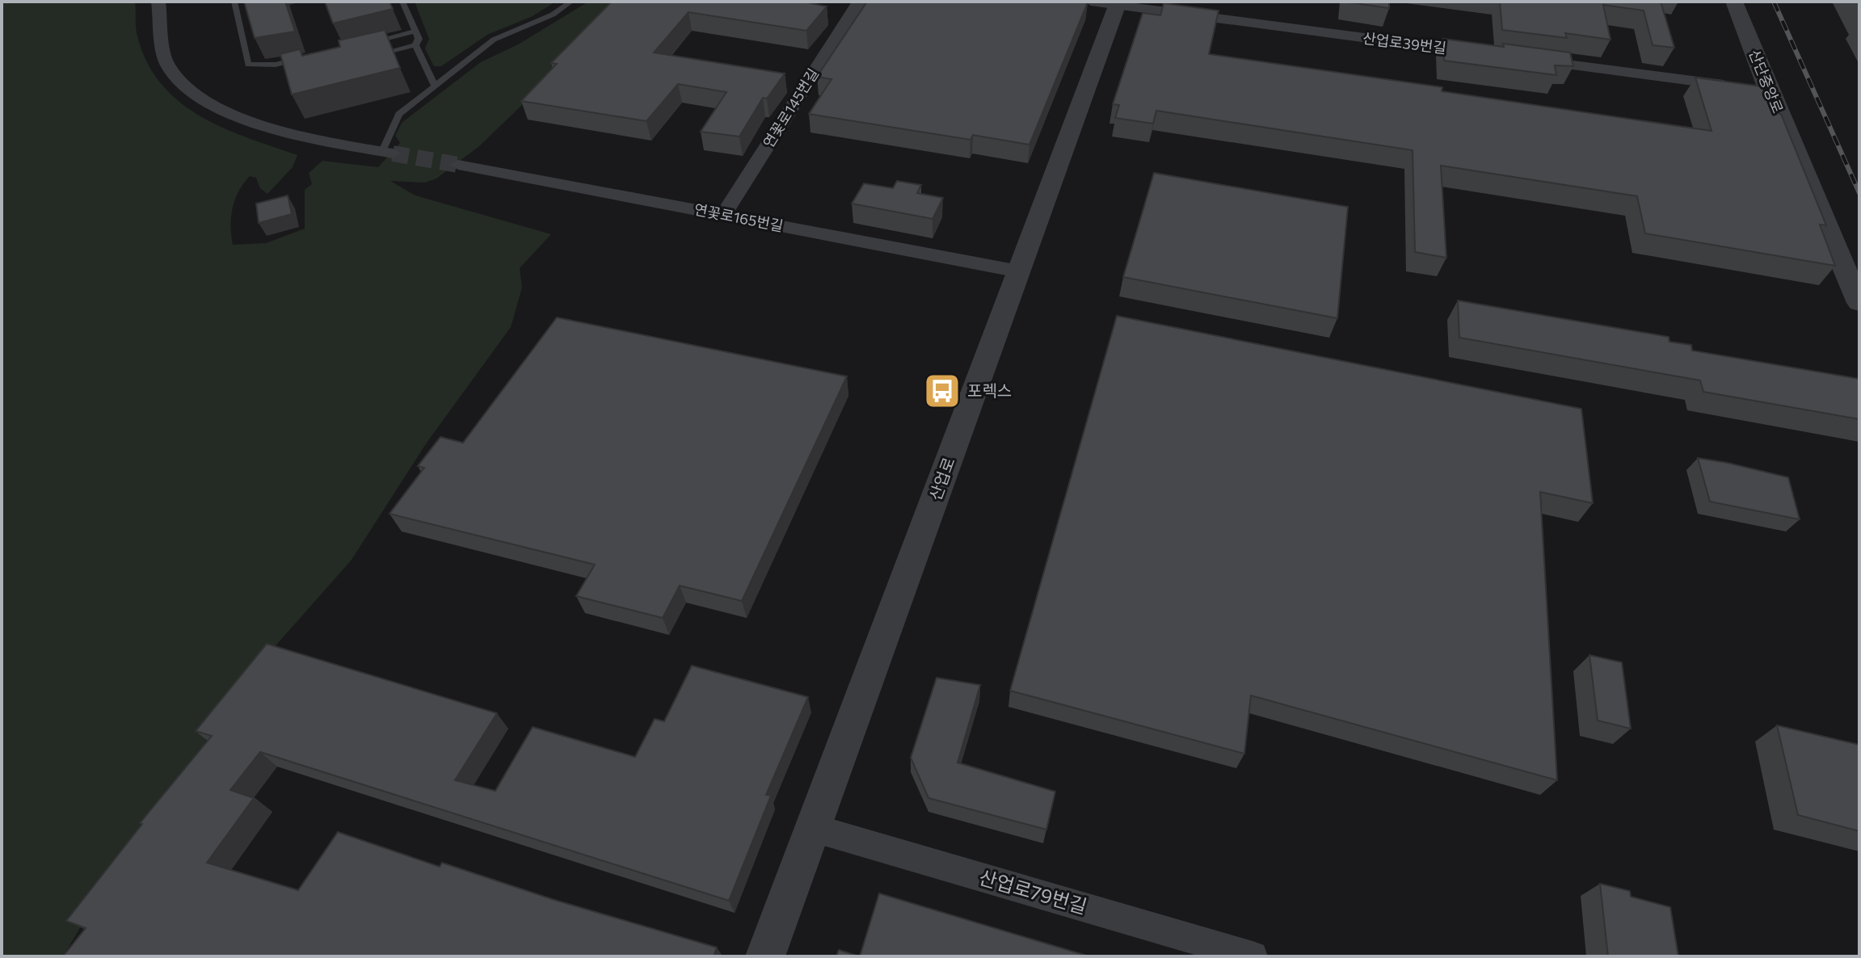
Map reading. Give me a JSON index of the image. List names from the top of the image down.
{
  "streets": {
    "street": [
      "산업로39번길",
      "산단중앙로",
      "연꽃로145번길",
      "연꽃로165번길",
      "산업로",
      "산업로79번길"
    ]
  },
  "crossings": [
    ["산업로39번길", "산업로"],
    ["연꽃로145번길", "연꽃로165번길"],
    ["연꽃로165번길", "산업로"],
    ["산업로", "산업로79번길"]
  ],
  "places": {
    "bus stop": ["포렉스"]
  }
}
